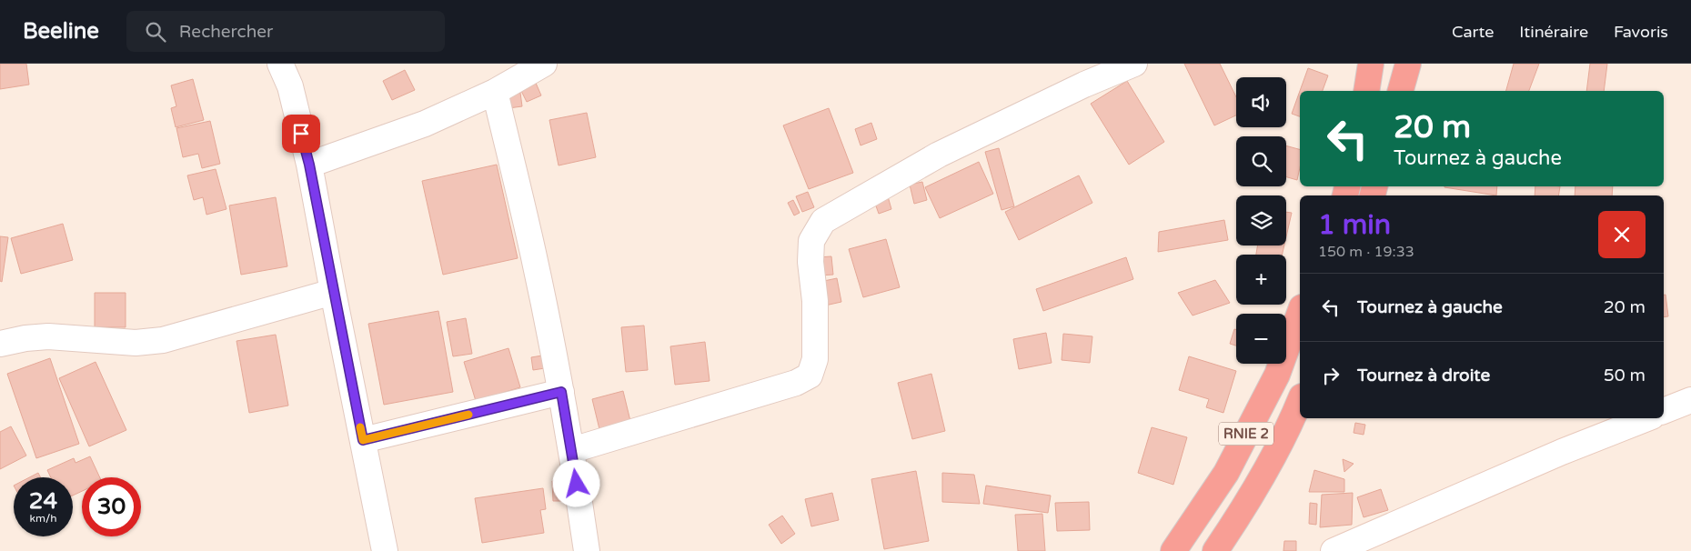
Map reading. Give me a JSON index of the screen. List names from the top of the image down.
{
  "streets": {
    "highway": ["RNIE 2"]
  },
  "page": {
    "header": "Beeline",
    "search": "Rechercher",
    "nav": ["Carte", "Itinéraire", "Favoris"],
    "map_buttons": ["+", "−"],
    "turn": ["20 m", "Tournez à gauche"],
    "heading": ["1 min", "150 m · 19:33"],
    "list": [
      {
        "name": "Tournez à gauche",
        "value": "20 m"
      },
      {
        "name": "Tournez à droite",
        "value": "50 m"
      }
    ],
    "speed": "24 km/h",
    "limit": "30"
  }
}
